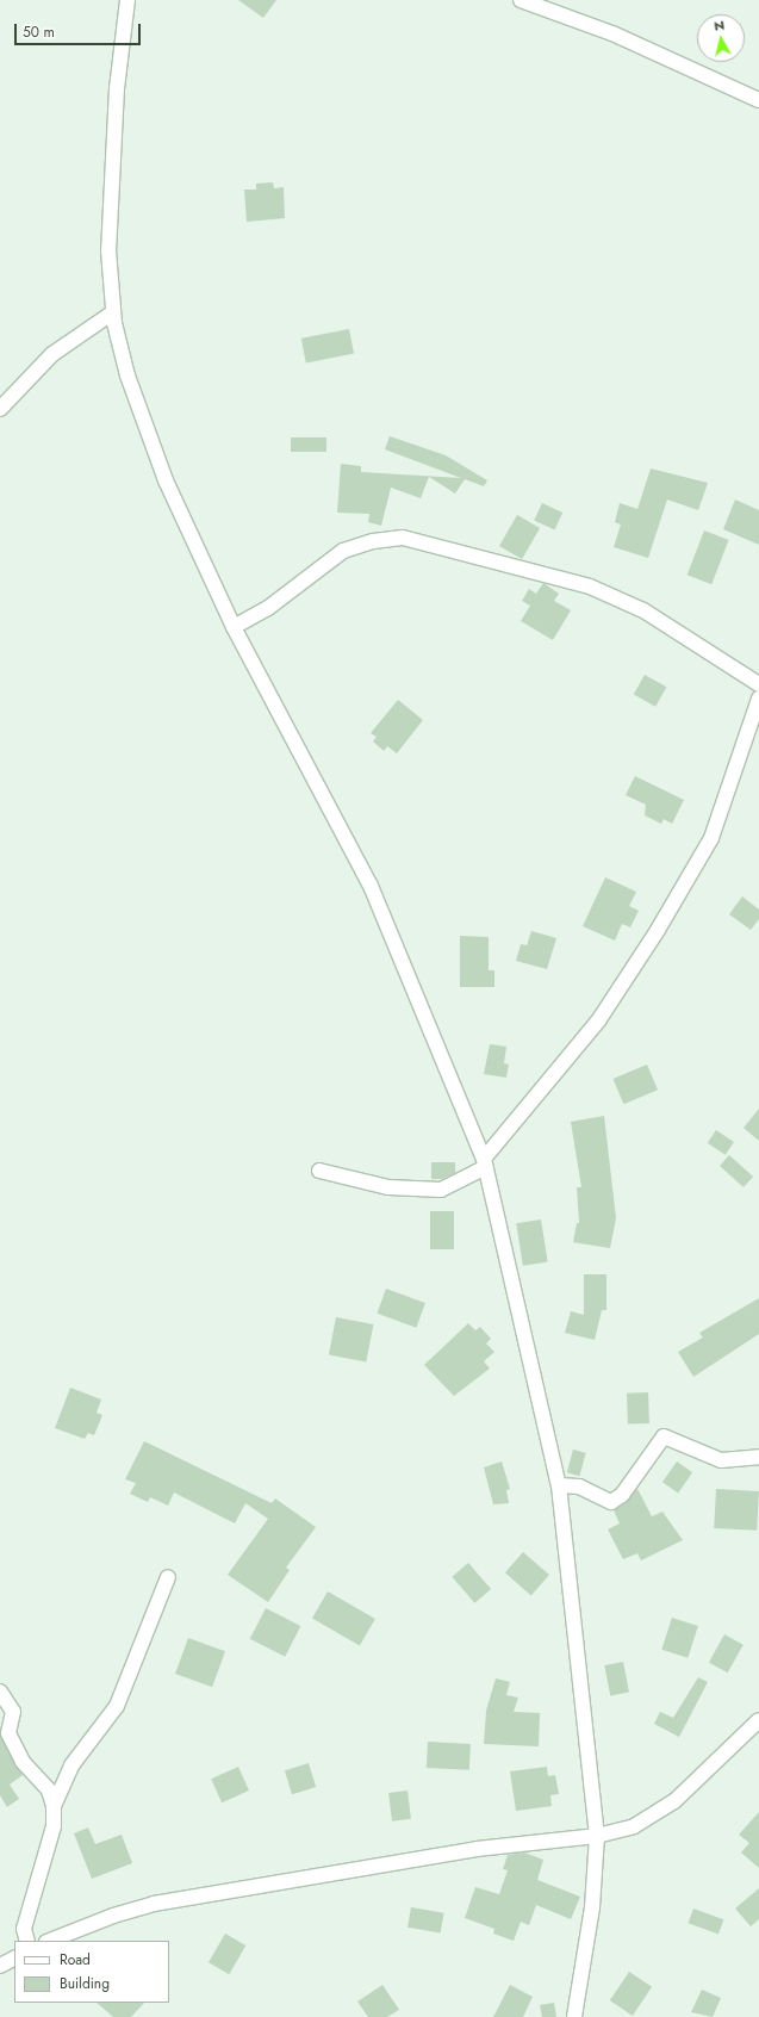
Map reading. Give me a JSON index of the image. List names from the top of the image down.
{
  "legend": ["Road", "Building"],
  "scale_bar": "50 m",
  "north": "top"
}
